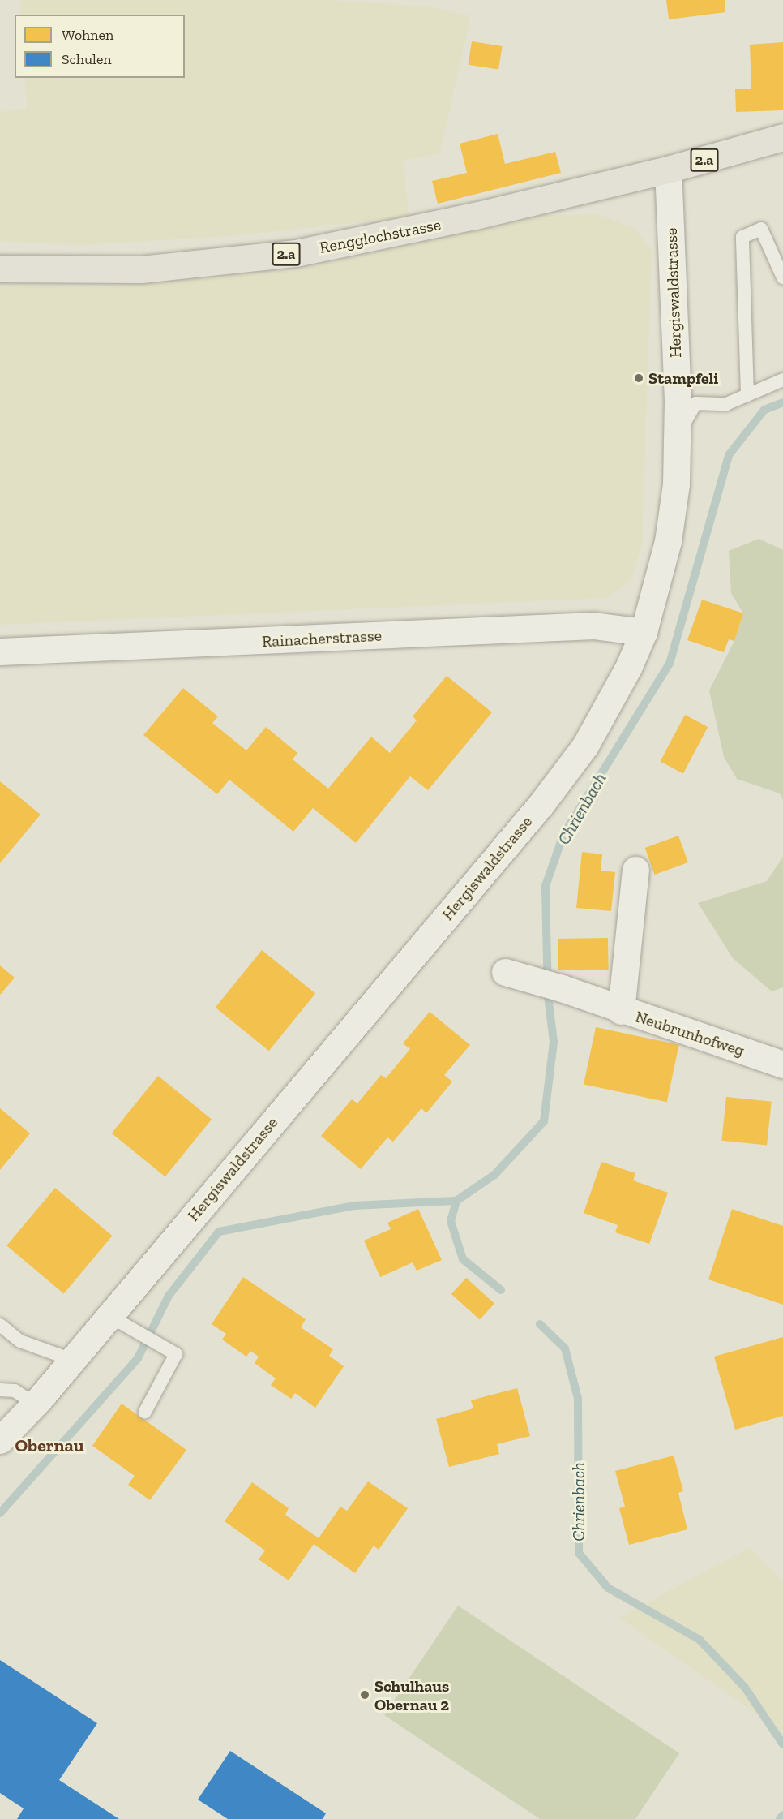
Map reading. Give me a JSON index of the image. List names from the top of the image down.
{
  "streets": {
    "main road": ["2.a", "Rengglochstrasse"],
    "street": ["Hergiswaldstrasse", "Rainacherstrasse", "Neubrunhofweg"]
  },
  "crossings": [
    ["2.a", "Rengglochstrasse"],
    ["2.a", "Hergiswaldstrasse"],
    ["Rengglochstrasse", "Hergiswaldstrasse"],
    ["Hergiswaldstrasse", "Rainacherstrasse"]
  ],
  "districts": ["Obernau"],
  "water": ["Chrienbach"],
  "places": ["Stampfeli", "Schulhaus Obernau 2"],
  "legend": ["Wohnen", "Schulen"]
}
